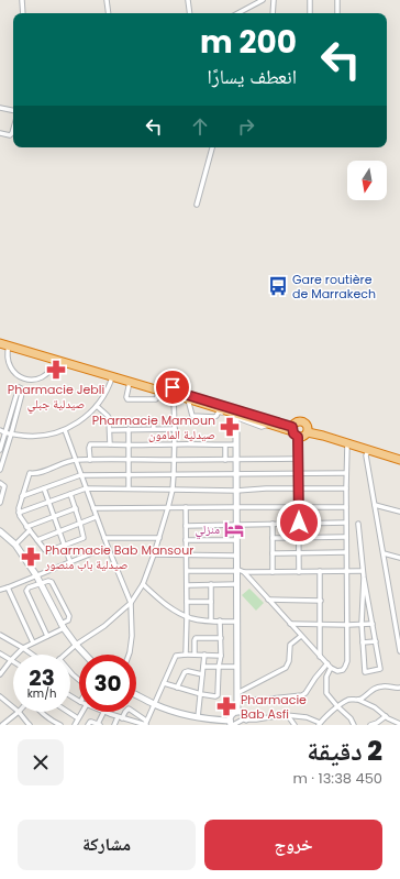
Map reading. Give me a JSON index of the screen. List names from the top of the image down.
{
  "places": {
    "bus stop": ["Gare routière de Marrakech"],
    "pharmacy": [
      "Pharmacie Jebli صيدلية جبلي",
      "Pharmacie Mamoun صيدلية المامون",
      "Pharmacie Bab Mansour صيدلية باب منصور",
      "Pharmacie Bab Asfi"
    ],
    "hotel": ["منزلي"]
  },
  "north": "bottom",
  "page": {
    "turn": ["200 m", "انعطف يسارًا"],
    "speed": "23 km/h",
    "limit": "30",
    "heading": ["2 دقيقة", "450 m · 13:38"],
    "buttons": ["خروج", "مشاركة"]
  }
}
